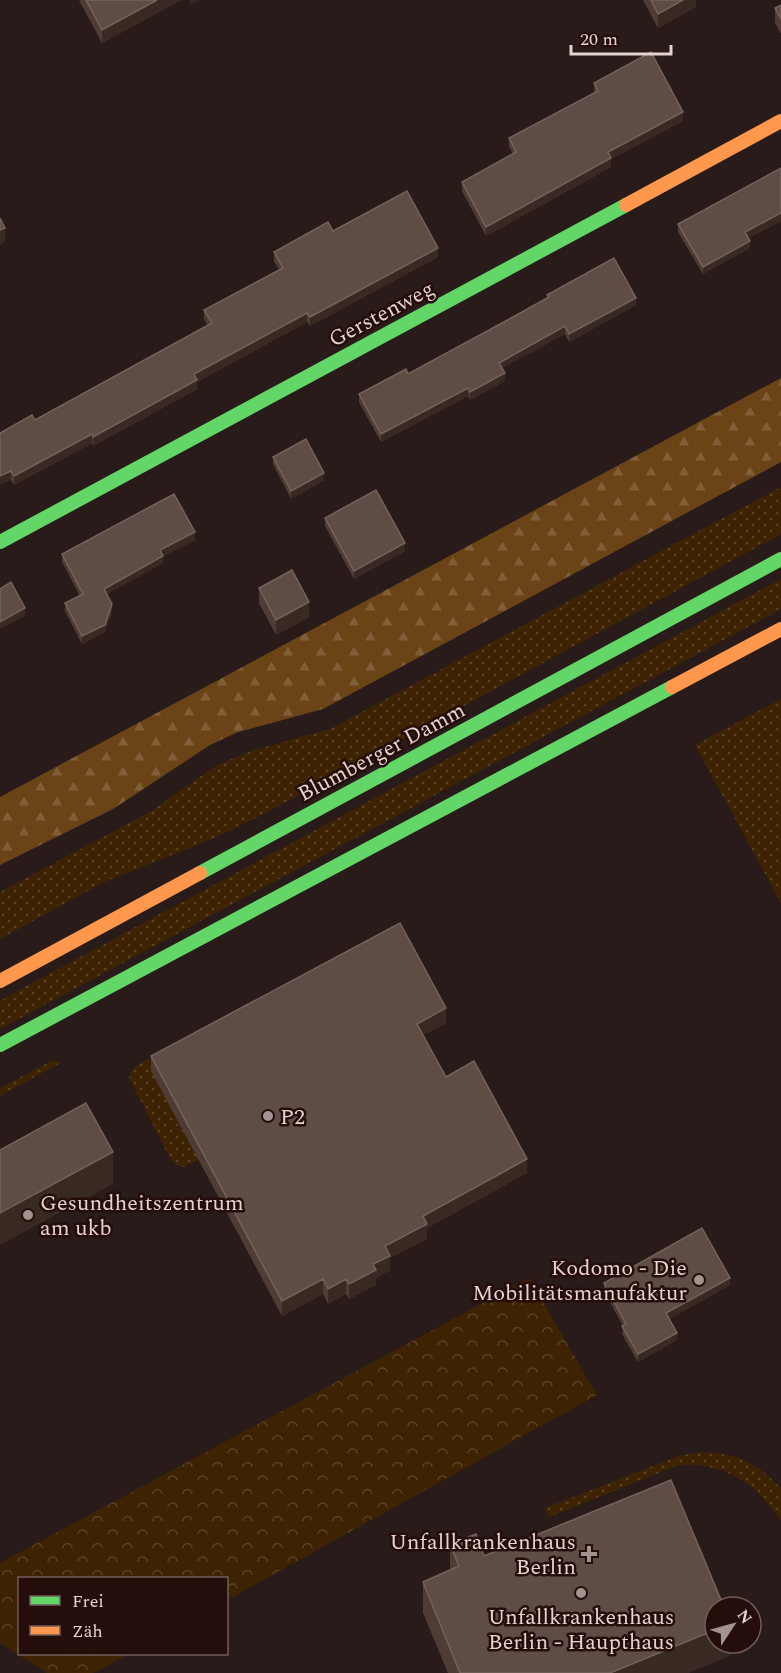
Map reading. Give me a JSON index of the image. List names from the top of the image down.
{
  "streets": {
    "main road": ["Gerstenweg", "Blumberger Damm"]
  },
  "places": {
    "other": [
      "P2",
      "Gesundheitszentrum am ukb",
      "Kodomo - Die Mobilitätsmanufaktur",
      "Unfallkrankenhaus Berlin - Haupthaus"
    ],
    "health": ["Unfallkrankenhaus Berlin"]
  },
  "legend": ["Frei", "Zäh"],
  "scale_bar": "20 m",
  "north": "top right"
}
